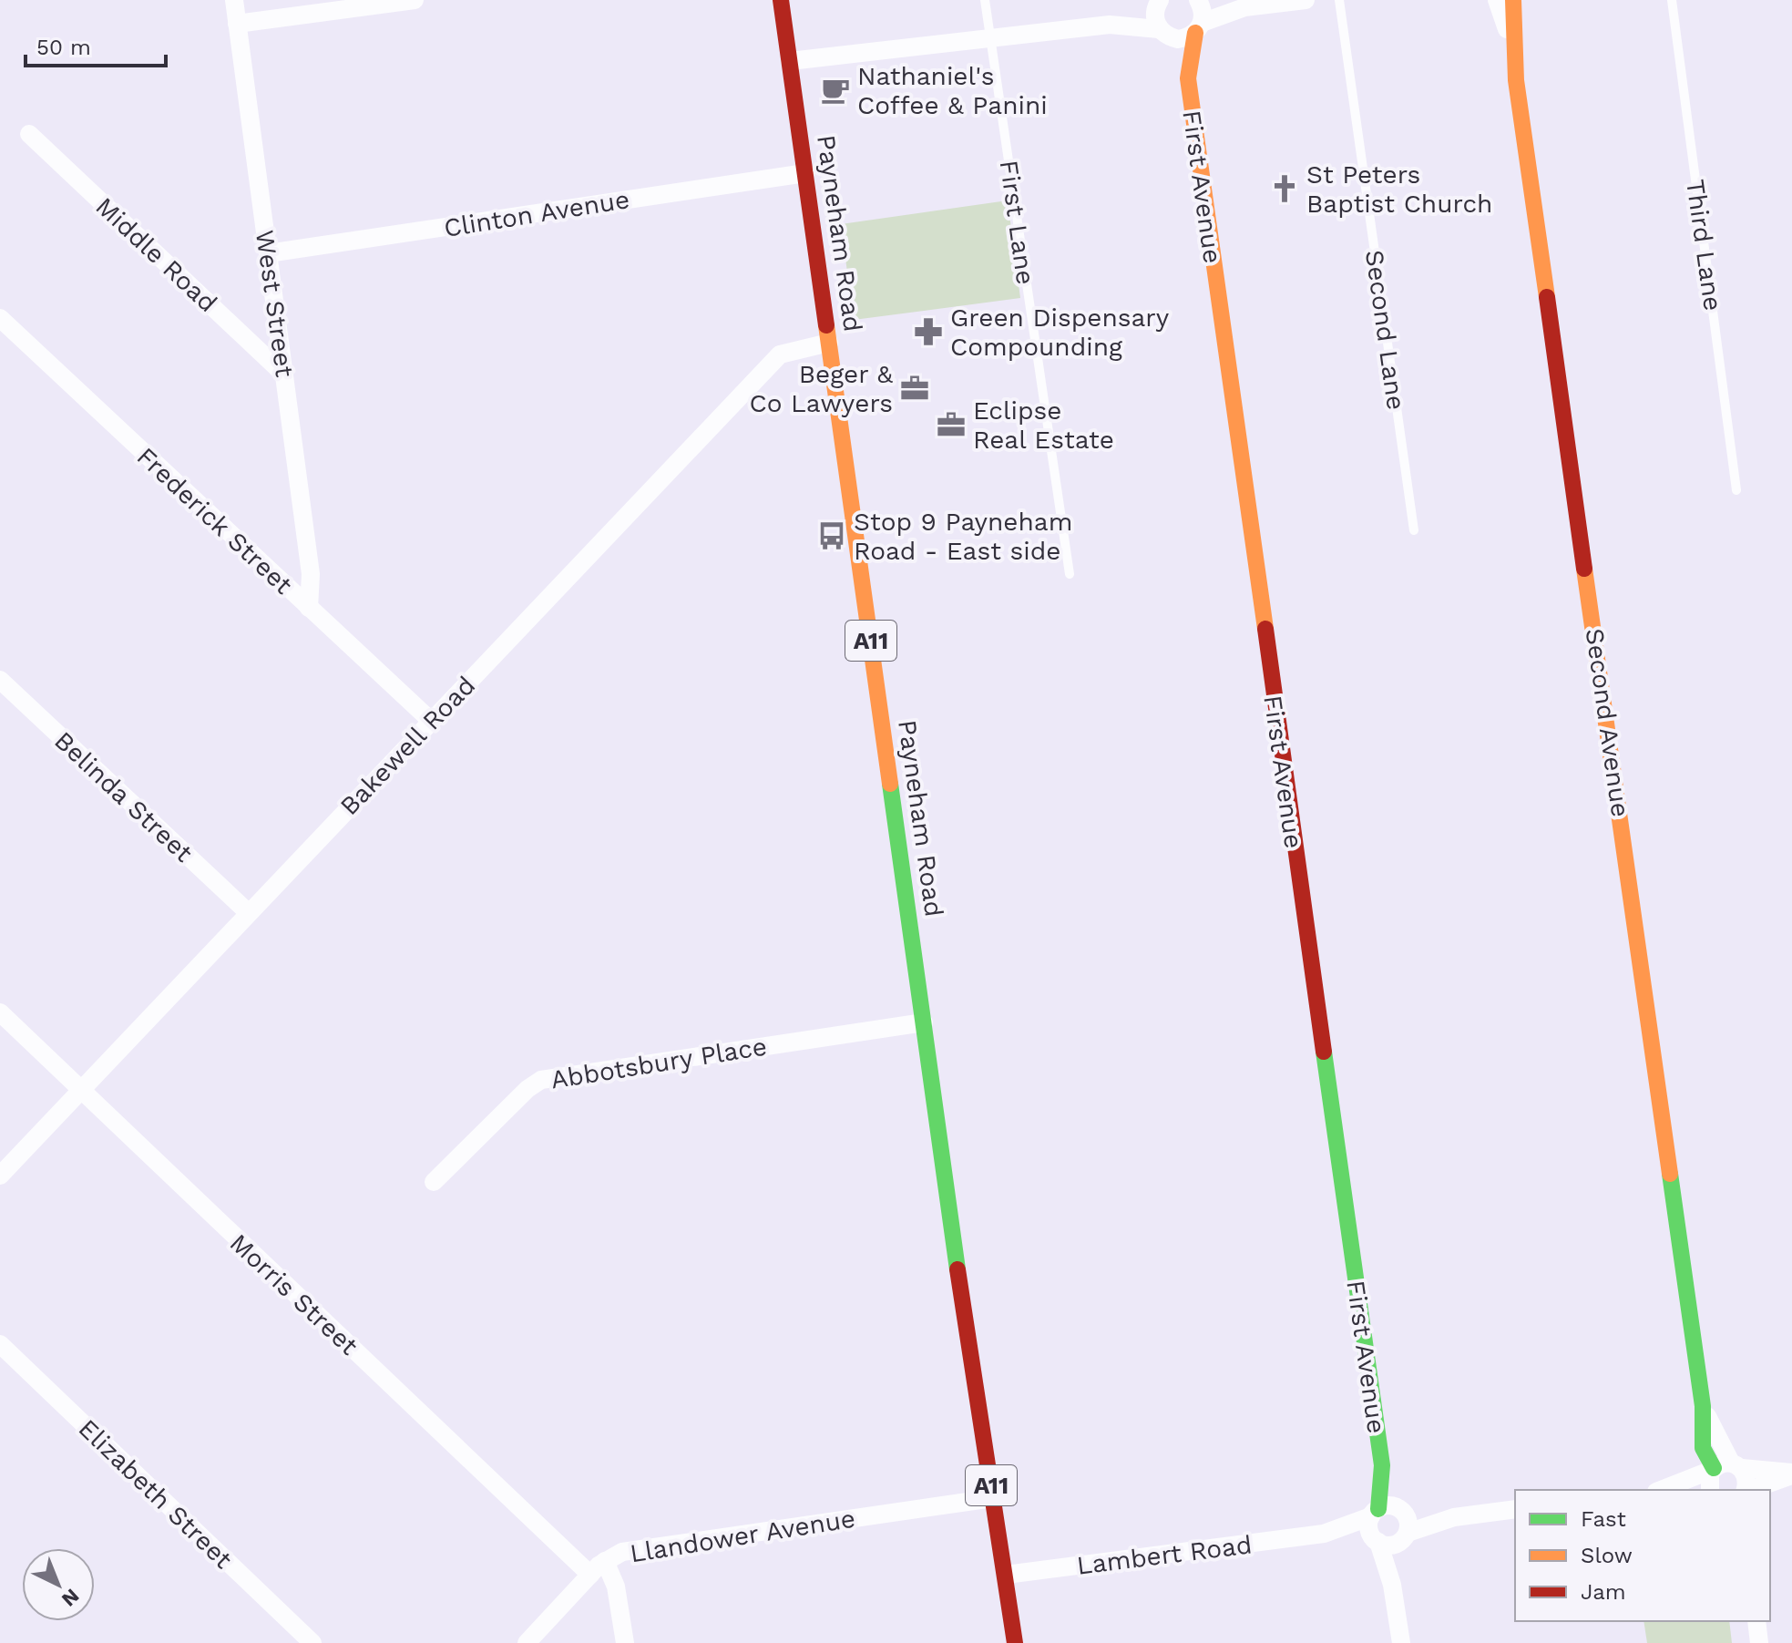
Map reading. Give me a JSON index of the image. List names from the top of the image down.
{
  "streets": {
    "street": [
      "First Avenue",
      "Clinton Avenue",
      "Payneham Road",
      "Middle Road",
      "West Street",
      "Frederick Street",
      "A11",
      "Second Avenue",
      "Bakewell Road",
      "Belinda Street",
      "Abbotsbury Place",
      "Morris Street",
      "Elizabeth Street",
      "Llandower Avenue",
      "Lambert Road"
    ],
    "lane": ["First Lane", "Third Lane", "Second Lane"]
  },
  "crossings": [
    ["First Avenue", "Lambert Road"],
    ["Clinton Avenue", "Payneham Road"],
    ["Clinton Avenue", "West Street"],
    ["Payneham Road", "Bakewell Road"],
    ["Payneham Road", "Abbotsbury Place"],
    ["Payneham Road", "Llandower Avenue"],
    ["Payneham Road", "Lambert Road"],
    ["Middle Road", "West Street"],
    ["West Street", "Frederick Street"],
    ["Frederick Street", "Bakewell Road"],
    ["Bakewell Road", "Belinda Street"],
    ["Bakewell Road", "Morris Street"],
    ["Morris Street", "Llandower Avenue"]
  ],
  "places": {
    "cafe": ["Nathaniel's Coffee & Panini"],
    "church": ["St Peters Baptist Church"],
    "pharmacy": ["Green Dispensary Compounding"],
    "office": ["Beger & Co Lawyers", "Eclipse Real Estate"],
    "bus stop": ["Stop 9 Payneham Road - East side"]
  },
  "legend": ["Fast", "Slow", "Jam"],
  "scale_bar": "50 m",
  "north": "bottom right"
}
